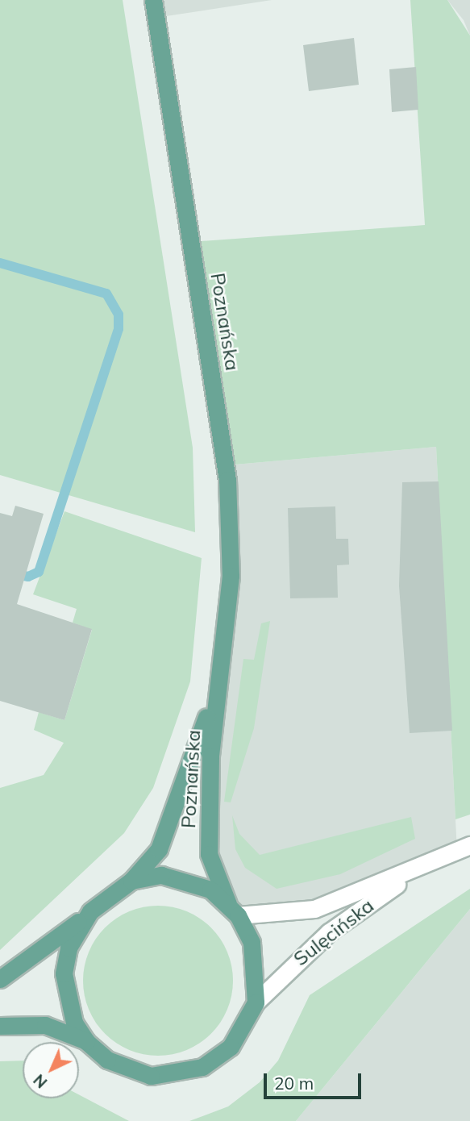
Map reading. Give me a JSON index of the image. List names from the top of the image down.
{
  "streets": {
    "main road": ["Poznańska"],
    "street": ["Sulęcińska"]
  },
  "crossings": [
    ["Poznańska", "Sulęcińska"]
  ],
  "scale_bar": "20 m",
  "north": "bottom left"
}
